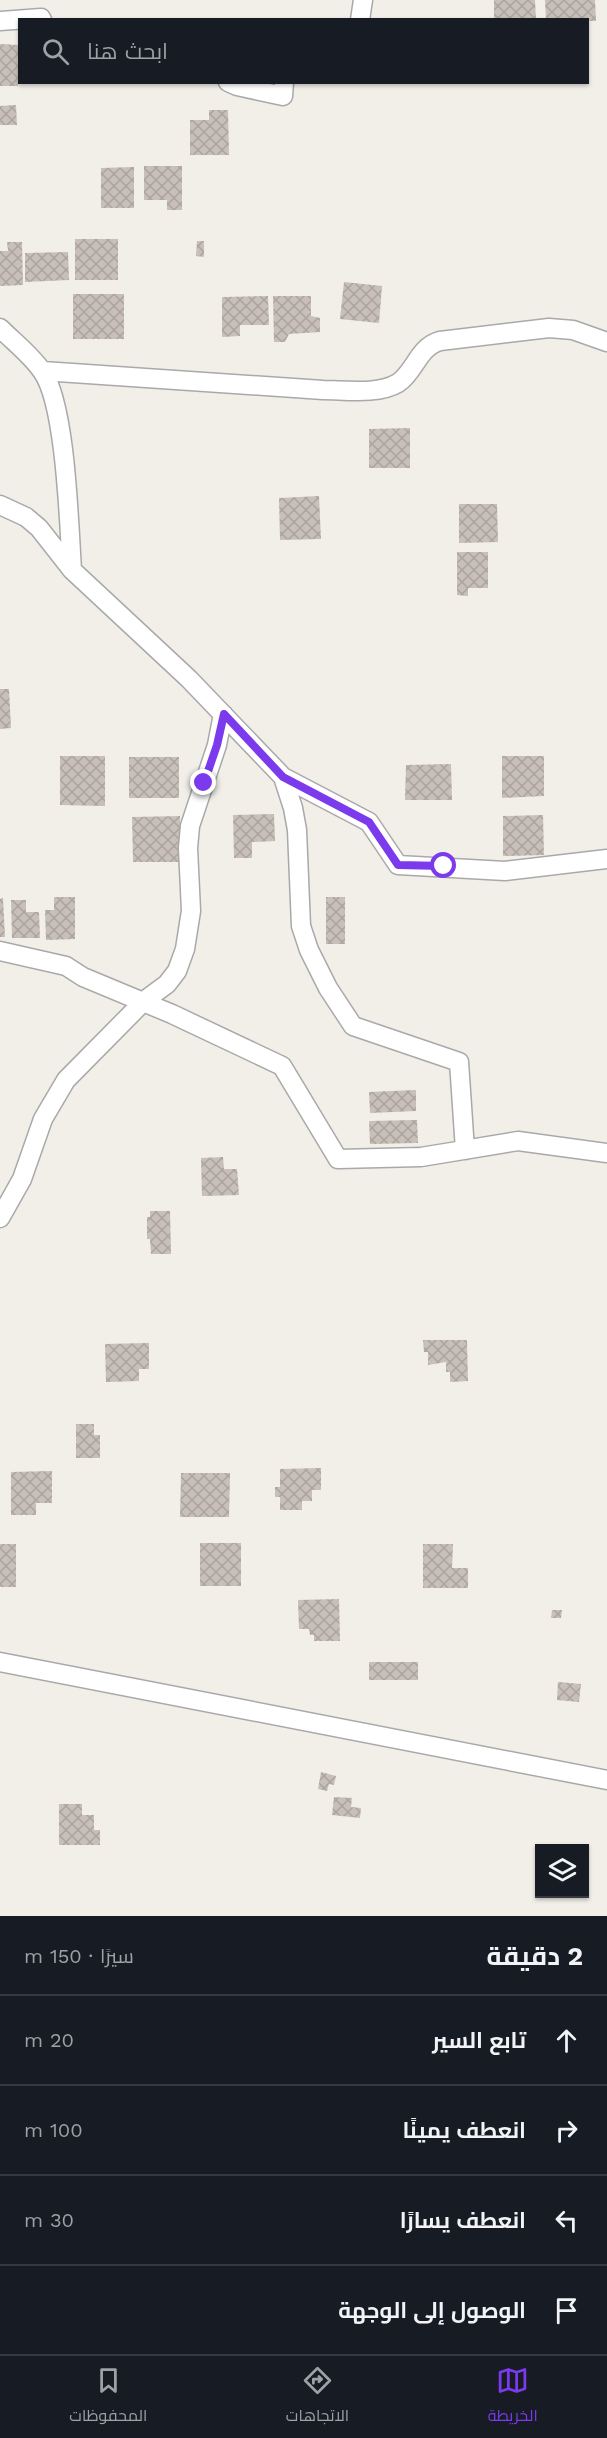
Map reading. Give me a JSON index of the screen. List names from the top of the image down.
{
  "page": {
    "search": "ابحث هنا",
    "heading": ["2 دقيقة", "سيرًا · 150 m"],
    "list": [
      ["تابع السير", "20 m"],
      ["انعطف يمينًا", "100 m"],
      ["انعطف يسارًا", "30 m"],
      "الوصول إلى الوجهة"
    ],
    "nav": ["الخريطة", "الاتجاهات", "المحفوظات"]
  }
}
